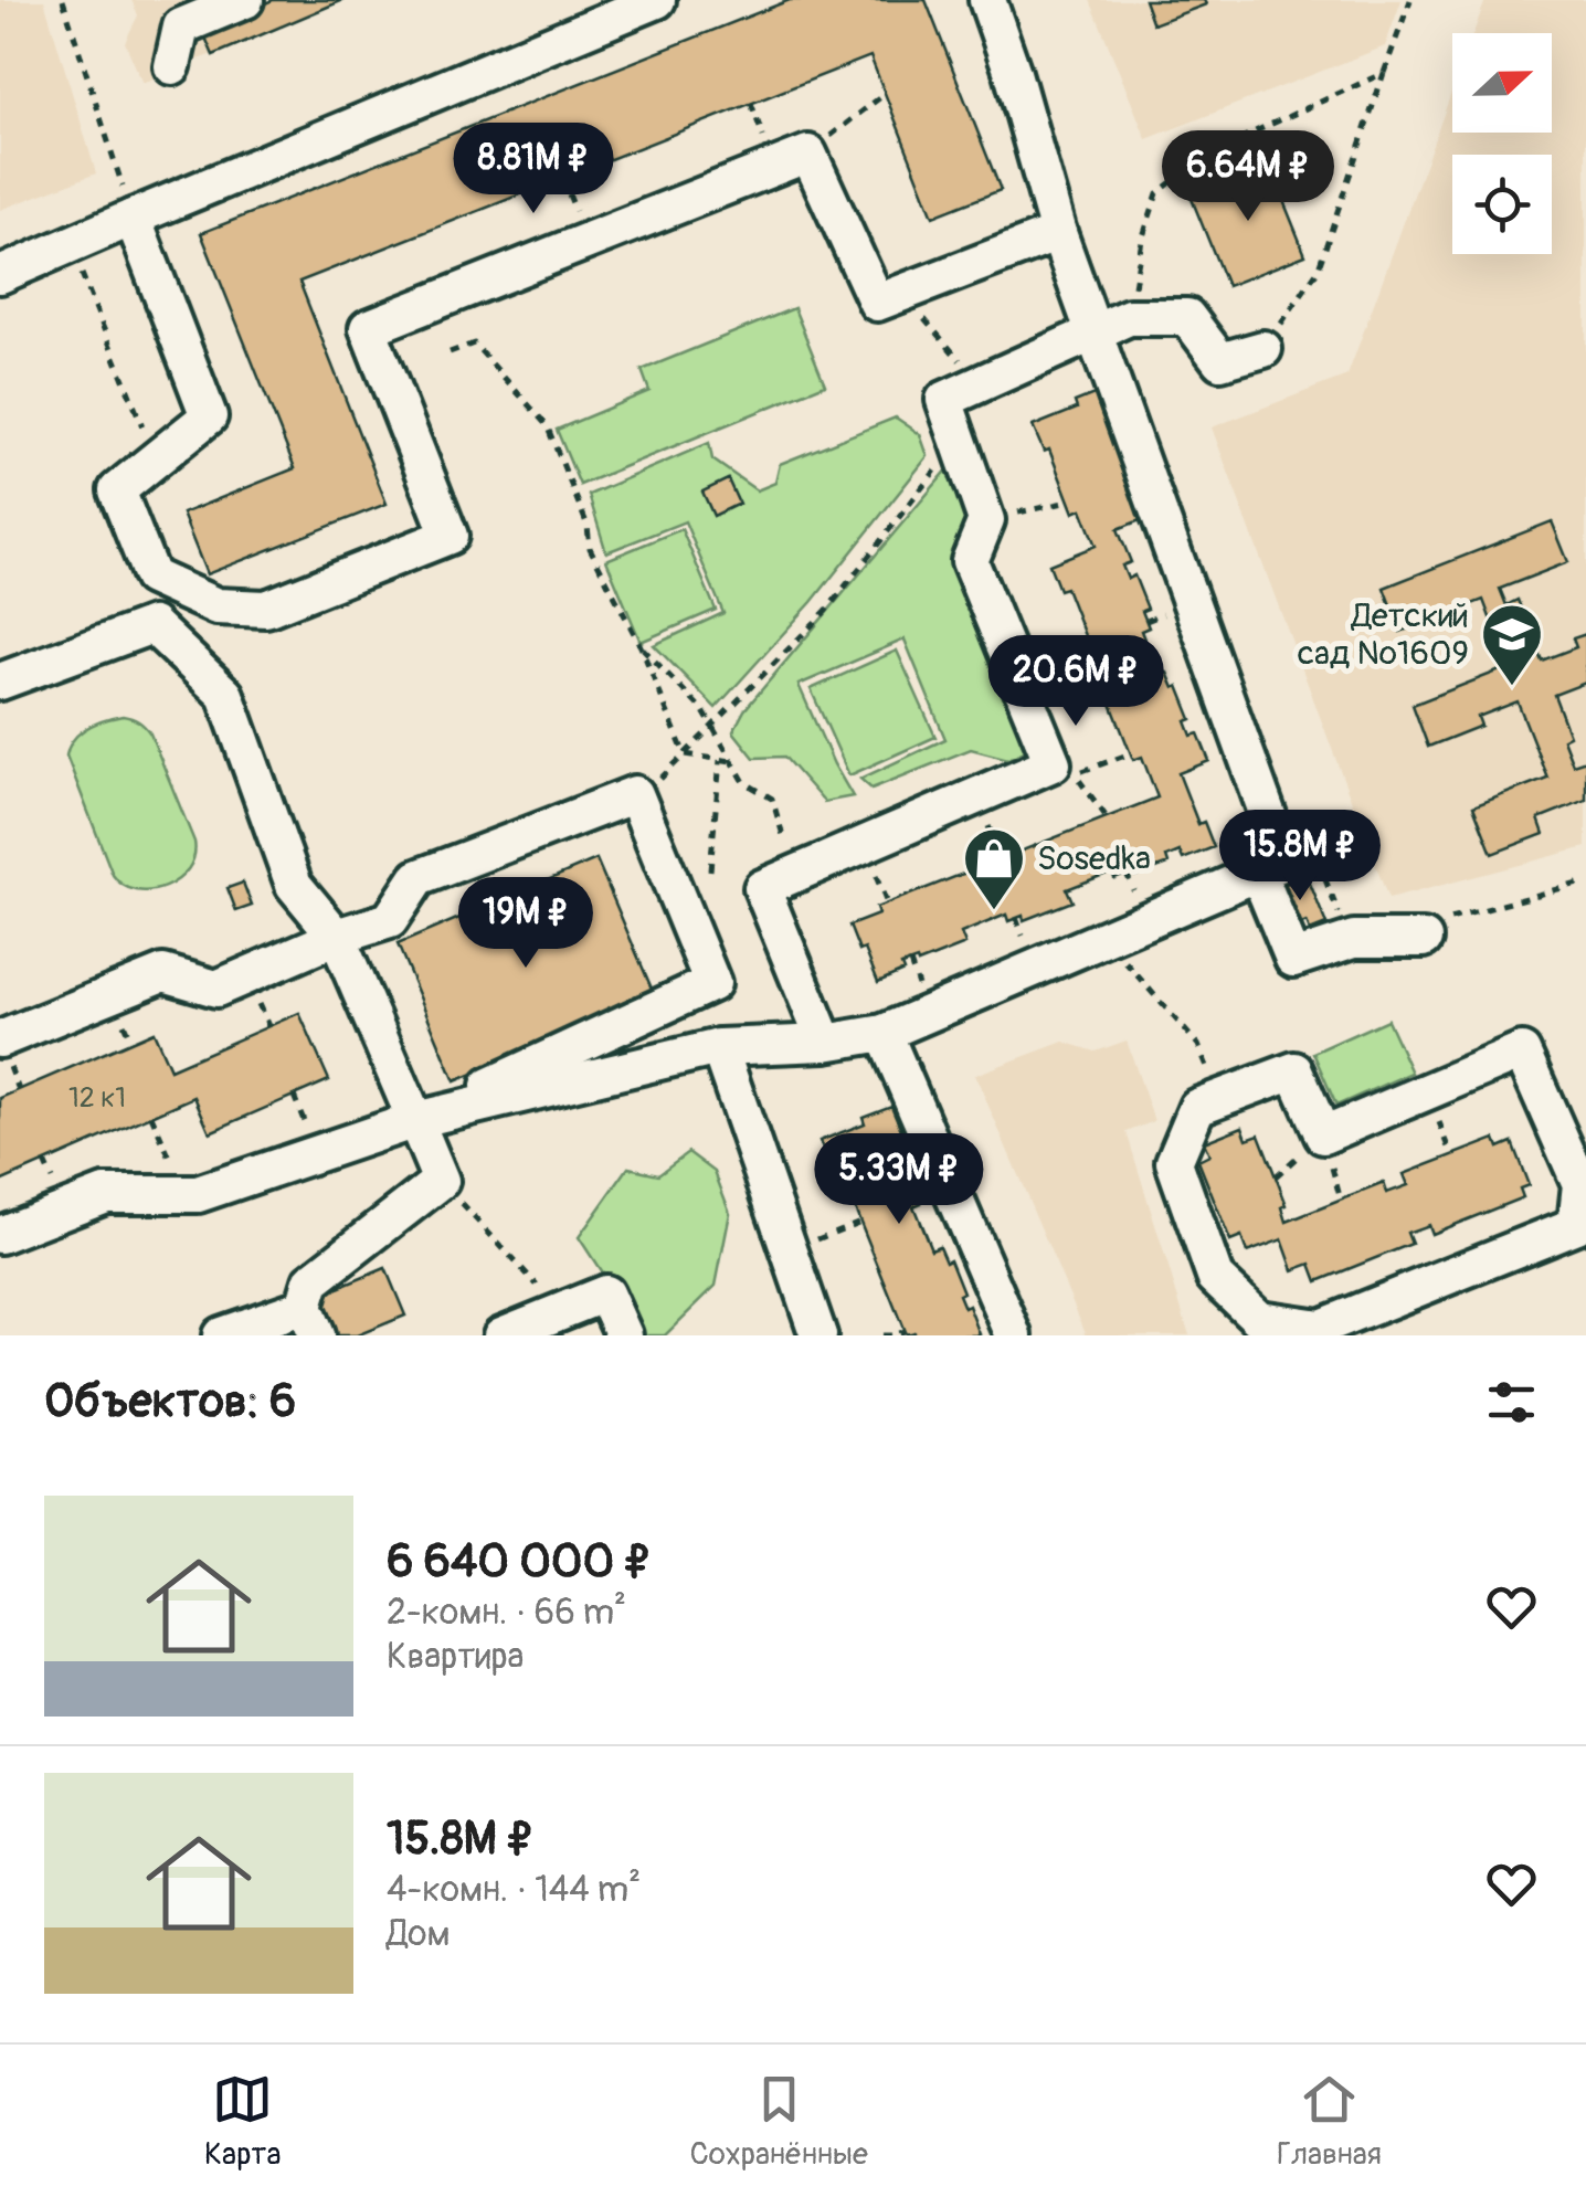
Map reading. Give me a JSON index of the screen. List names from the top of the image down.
{
  "places": {
    "school or university": ["Детский сад №1609"],
    "shop": ["Sosedka"]
  },
  "house_numbers": ["12 к1"],
  "north": "right",
  "page": {
    "price": [
      "8.81M ₽",
      "6.64M ₽",
      "20.6M ₽",
      "15.8M ₽",
      "19M ₽",
      "5.33M ₽"
    ],
    "heading": "Объектов: 6",
    "list": [
      {
        "name": "6 640 000 ₽",
        "note": "2-комн. · 66 m² · Квартира"
      },
      {
        "name": "15.8M ₽",
        "note": "4-комн. · 144 m² · Дом"
      }
    ],
    "tabs": ["Карта", "Сохранённые", "Главная"]
  }
}
